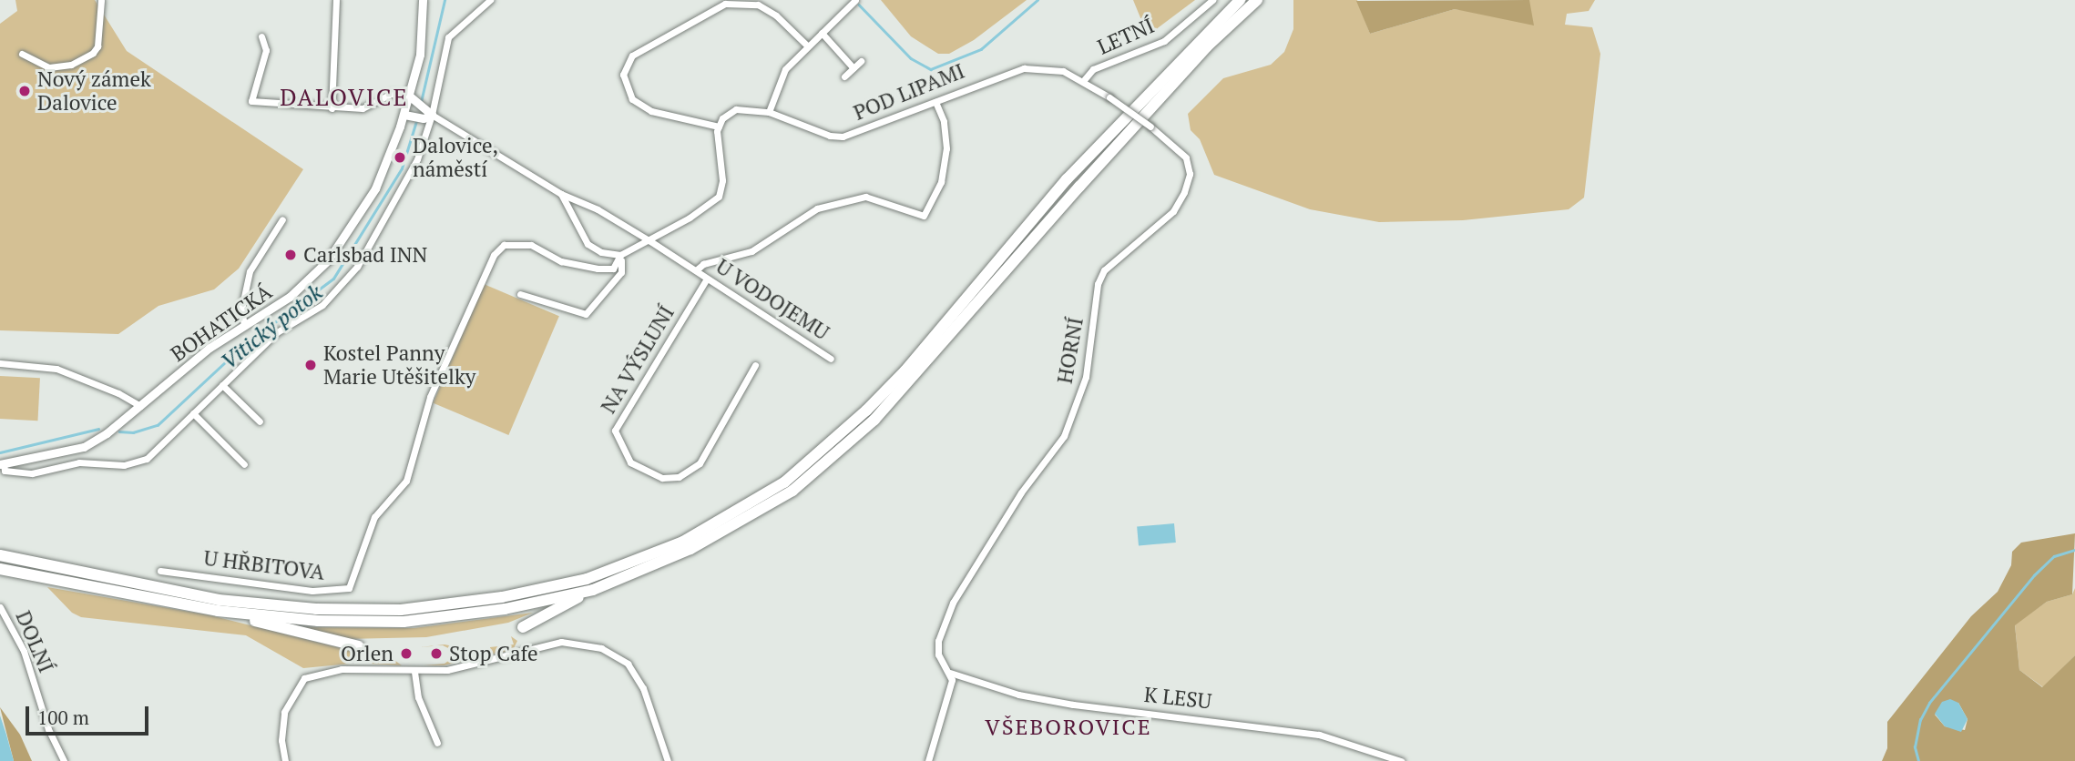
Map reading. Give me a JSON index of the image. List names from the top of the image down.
{
  "streets": {
    "street": [
      "LETNÍ",
      "POD LIPAMI",
      "U VODOJEMU",
      "BOHATICKÁ",
      "HORNÍ",
      "NA VÝSLUNÍ",
      "U HŘBITOVA",
      "DOLNÍ",
      "K LESU"
    ]
  },
  "crossings": [
    ["LETNÍ", "POD LIPAMI"],
    ["LETNÍ", "HORNÍ"],
    ["POD LIPAMI", "HORNÍ"],
    ["U VODOJEMU", "NA VÝSLUNÍ"],
    ["HORNÍ", "K LESU"]
  ],
  "districts": ["DALOVICE", "VŠEBOROVICE"],
  "water": ["Vitický potok"],
  "places": [
    "Nový zámek Dalovice",
    "Dalovice, náměstí",
    "Carlsbad INN",
    "Kostel Panny Marie Utěšitelky",
    "Orlen",
    "Stop Cafe"
  ],
  "scale_bar": "100 m"
}
